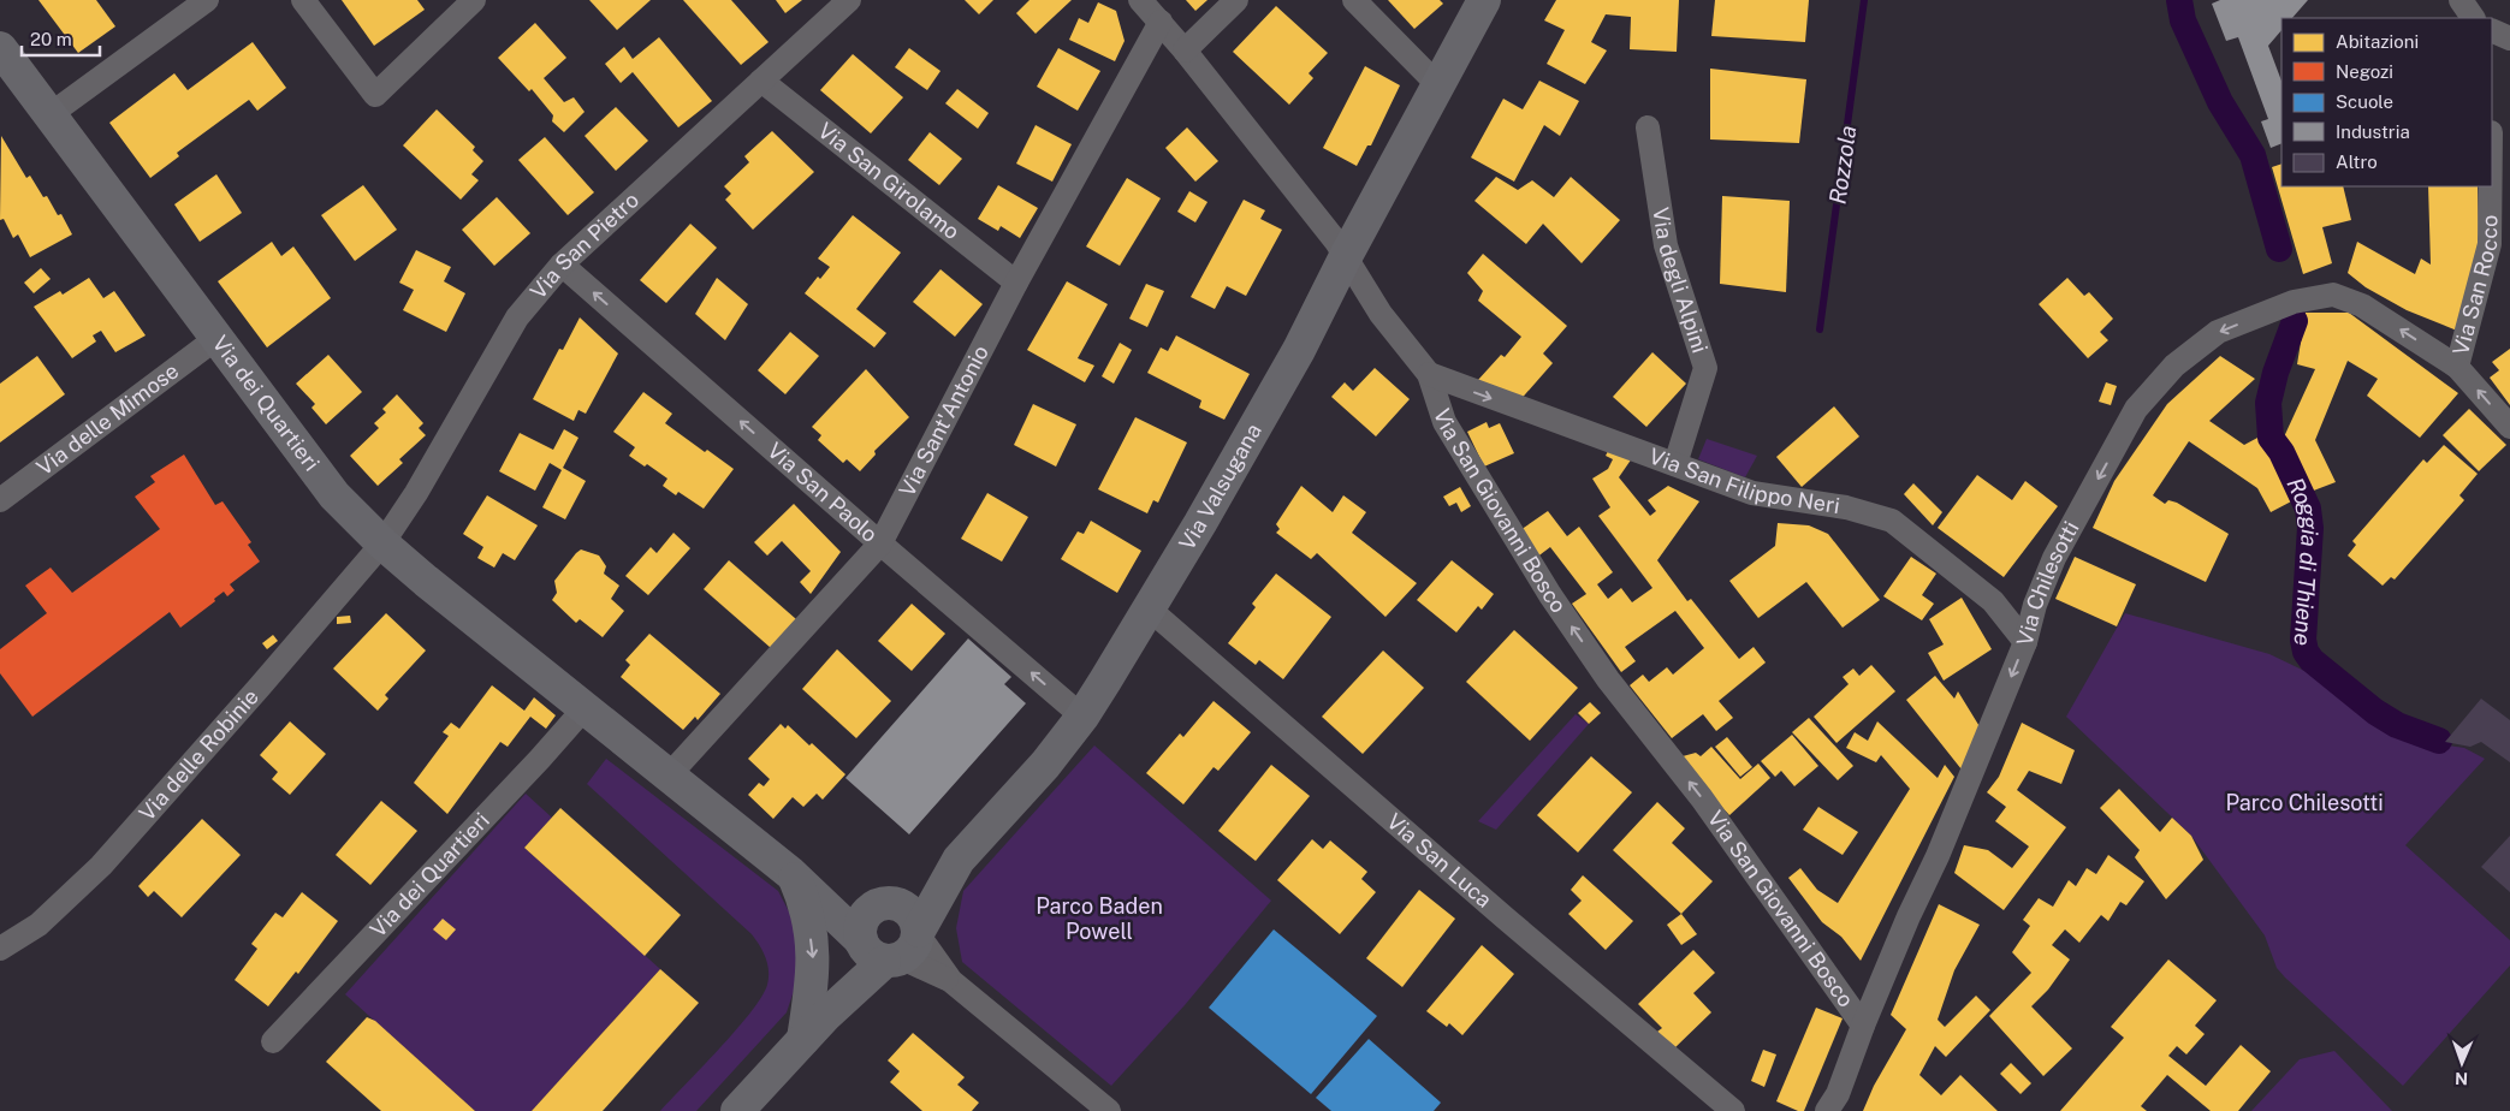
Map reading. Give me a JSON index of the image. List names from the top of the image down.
{
  "streets": {
    "street": [
      "Via San Girolamo",
      "Via San Pietro",
      "Via degli Alpini",
      "Via San Rocco",
      "Via dei Quartieri",
      "Via delle Mimose",
      "Via Sant'Antonio",
      "Via San Filippo Neri",
      "Via Valsugana",
      "Via San Paolo",
      "Via San Giovanni Bosco",
      "Via Chilesotti",
      "Via delle Robinie",
      "Via San Luca"
    ]
  },
  "crossings": [
    ["Via San Girolamo", "Via San Pietro"],
    ["Via San Girolamo", "Via Sant'Antonio"],
    ["Via San Pietro", "Via dei Quartieri"],
    ["Via San Pietro", "Via San Paolo"],
    ["Via San Pietro", "Via delle Robinie"],
    ["Via degli Alpini", "Via San Filippo Neri"],
    ["Via San Rocco", "Via Chilesotti"],
    ["Via dei Quartieri", "Via delle Mimose"],
    ["Via dei Quartieri", "Via Sant'Antonio"],
    ["Via dei Quartieri", "Via Valsugana"],
    ["Via dei Quartieri", "Via delle Robinie"],
    ["Via Sant'Antonio", "Via San Paolo"],
    ["Via Sant'Antonio", "Via San Giovanni Bosco"],
    ["Via San Filippo Neri", "Via San Giovanni Bosco"],
    ["Via San Filippo Neri", "Via Chilesotti"],
    ["Via Valsugana", "Via San Paolo"],
    ["Via Valsugana", "Via San Giovanni Bosco"],
    ["Via Valsugana", "Via San Luca"],
    ["Via San Giovanni Bosco", "Via Chilesotti"]
  ],
  "one_way": ["Via San Filippo Neri", "Via San Paolo", "Via San Giovanni Bosco"],
  "water": ["Rozzola", "Roggia di Thiene"],
  "parks": ["Parco Chilesotti", "Parco Baden Powell"],
  "legend": [
    "Abitazioni",
    "Negozi",
    "Scuole",
    "Industria",
    "Altro"
  ],
  "scale_bar": "20 m",
  "north": "bottom"
}
